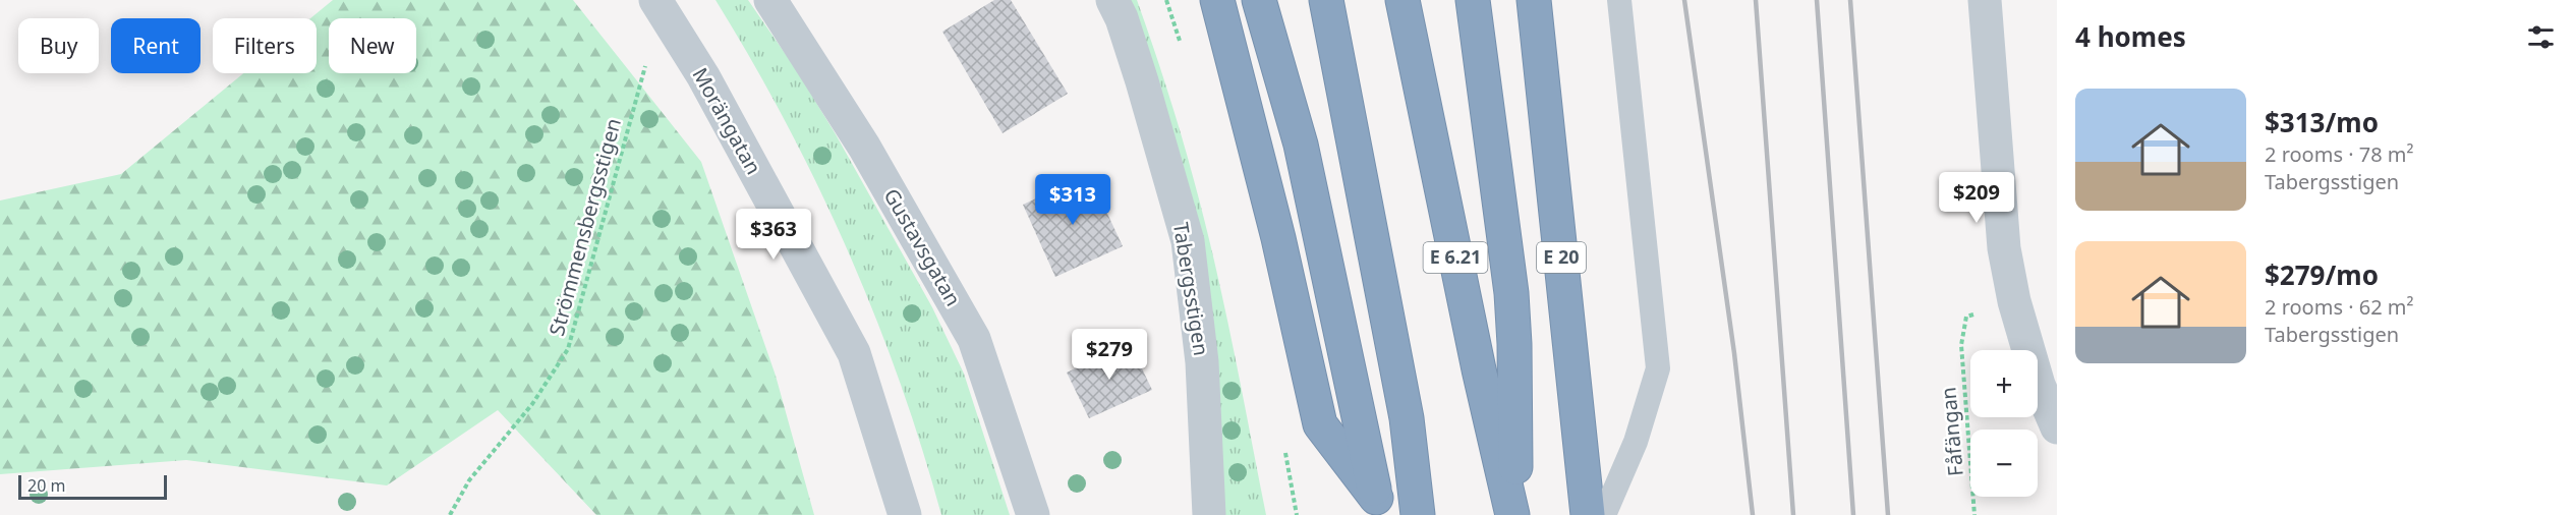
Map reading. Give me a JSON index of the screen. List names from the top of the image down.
{
  "streets": {
    "highway": ["E 6.21", "E 20"],
    "street": ["Morängatan", "Gustavsgatan", "Tabergsstigen"],
    "path": ["Strömmensbergsstigen", "Fåfängan"]
  },
  "scale_bar": "20 m",
  "page": {
    "heading": "4 homes",
    "chip": [
      "Buy",
      "Rent",
      "Filters",
      "New"
    ],
    "list": [
      {
        "name": "$313/mo",
        "note": "2 rooms · 78 m² · Tabergsstigen"
      },
      {
        "name": "$279/mo",
        "note": "2 rooms · 62 m² · Tabergsstigen"
      }
    ],
    "price": [
      "$209",
      "$313",
      "$363",
      "$279"
    ],
    "map_buttons": ["+", "−"],
    "scale": "20 m"
  }
}
